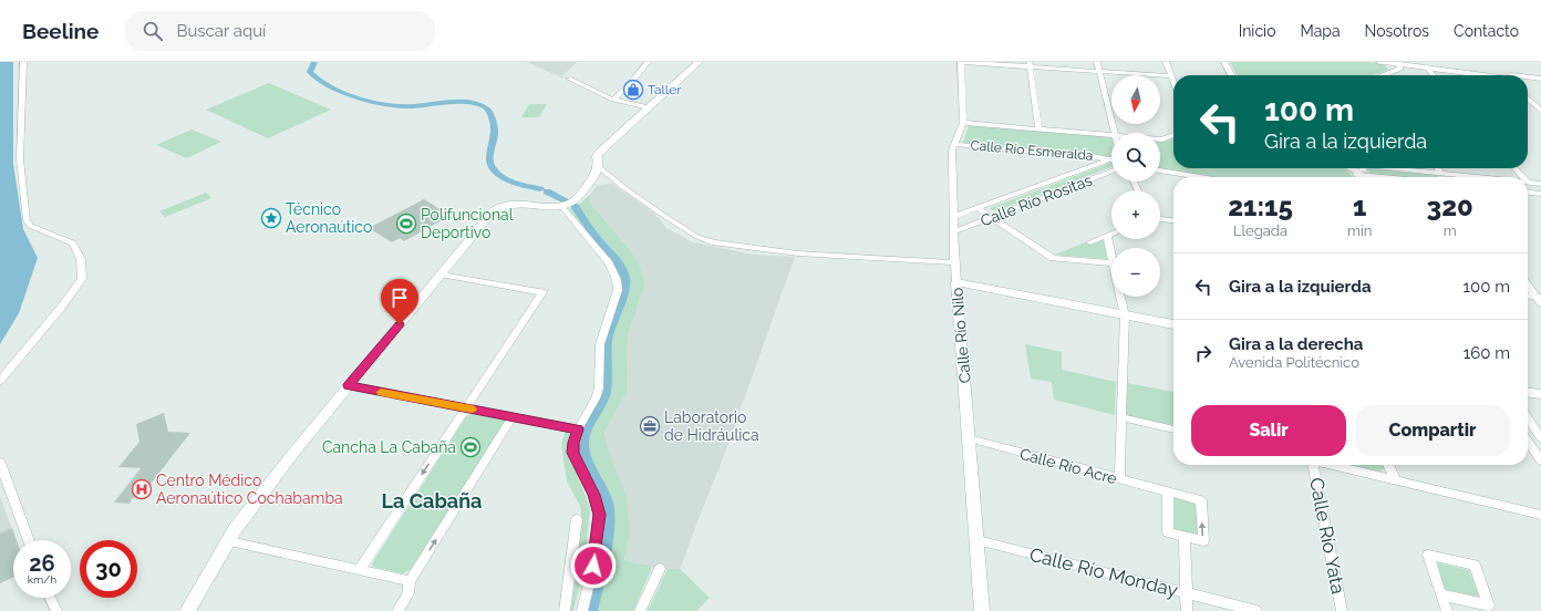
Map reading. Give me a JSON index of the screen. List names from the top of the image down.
{
  "streets": {
    "main road": ["Calle Río Nilo"],
    "street": [
      "Calle Río Esmeralda",
      "Calle Río Rositas",
      "Calle Río Acre",
      "Calle Río Yata",
      "Calle Río Monday"
    ]
  },
  "crossings": [
    ["Calle Río Esmeralda", "Calle Río Rositas"],
    ["Calle Río Esmeralda", "Calle Río Nilo"],
    ["Calle Río Rositas", "Calle Río Nilo"],
    ["Calle Río Nilo", "Calle Río Acre"],
    ["Calle Río Nilo", "Calle Río Monday"]
  ],
  "districts": ["La Cabaña"],
  "places": {
    "shop": ["Taller"],
    "place": ["Técnico Aeronaútico"],
    "sports": ["Polifuncional Deportivo", "Cancha La Cabaña"],
    "office": ["Laboratorio de Hidráulica"],
    "hospital": ["Centro Médico Aeronaútico Cochabamba"]
  },
  "north": "bottom",
  "page": {
    "header": "Beeline",
    "search": "Buscar aquí",
    "nav": [
      "Inicio",
      "Mapa",
      "Nosotros",
      "Contacto"
    ],
    "map_buttons": ["+", "−"],
    "turn": ["100 m", "Gira a la izquierda"],
    "eta": [
      "21:15",
      "Llegada",
      "1",
      "min",
      "320",
      "m"
    ],
    "list": [
      {
        "name": "Gira a la izquierda",
        "value": "100 m"
      },
      {
        "name": "Gira a la derecha",
        "note": "Avenida Politécnico",
        "value": "160 m"
      }
    ],
    "buttons": ["Salir", "Compartir"],
    "speed": "26 km/h",
    "limit": "30"
  }
}
